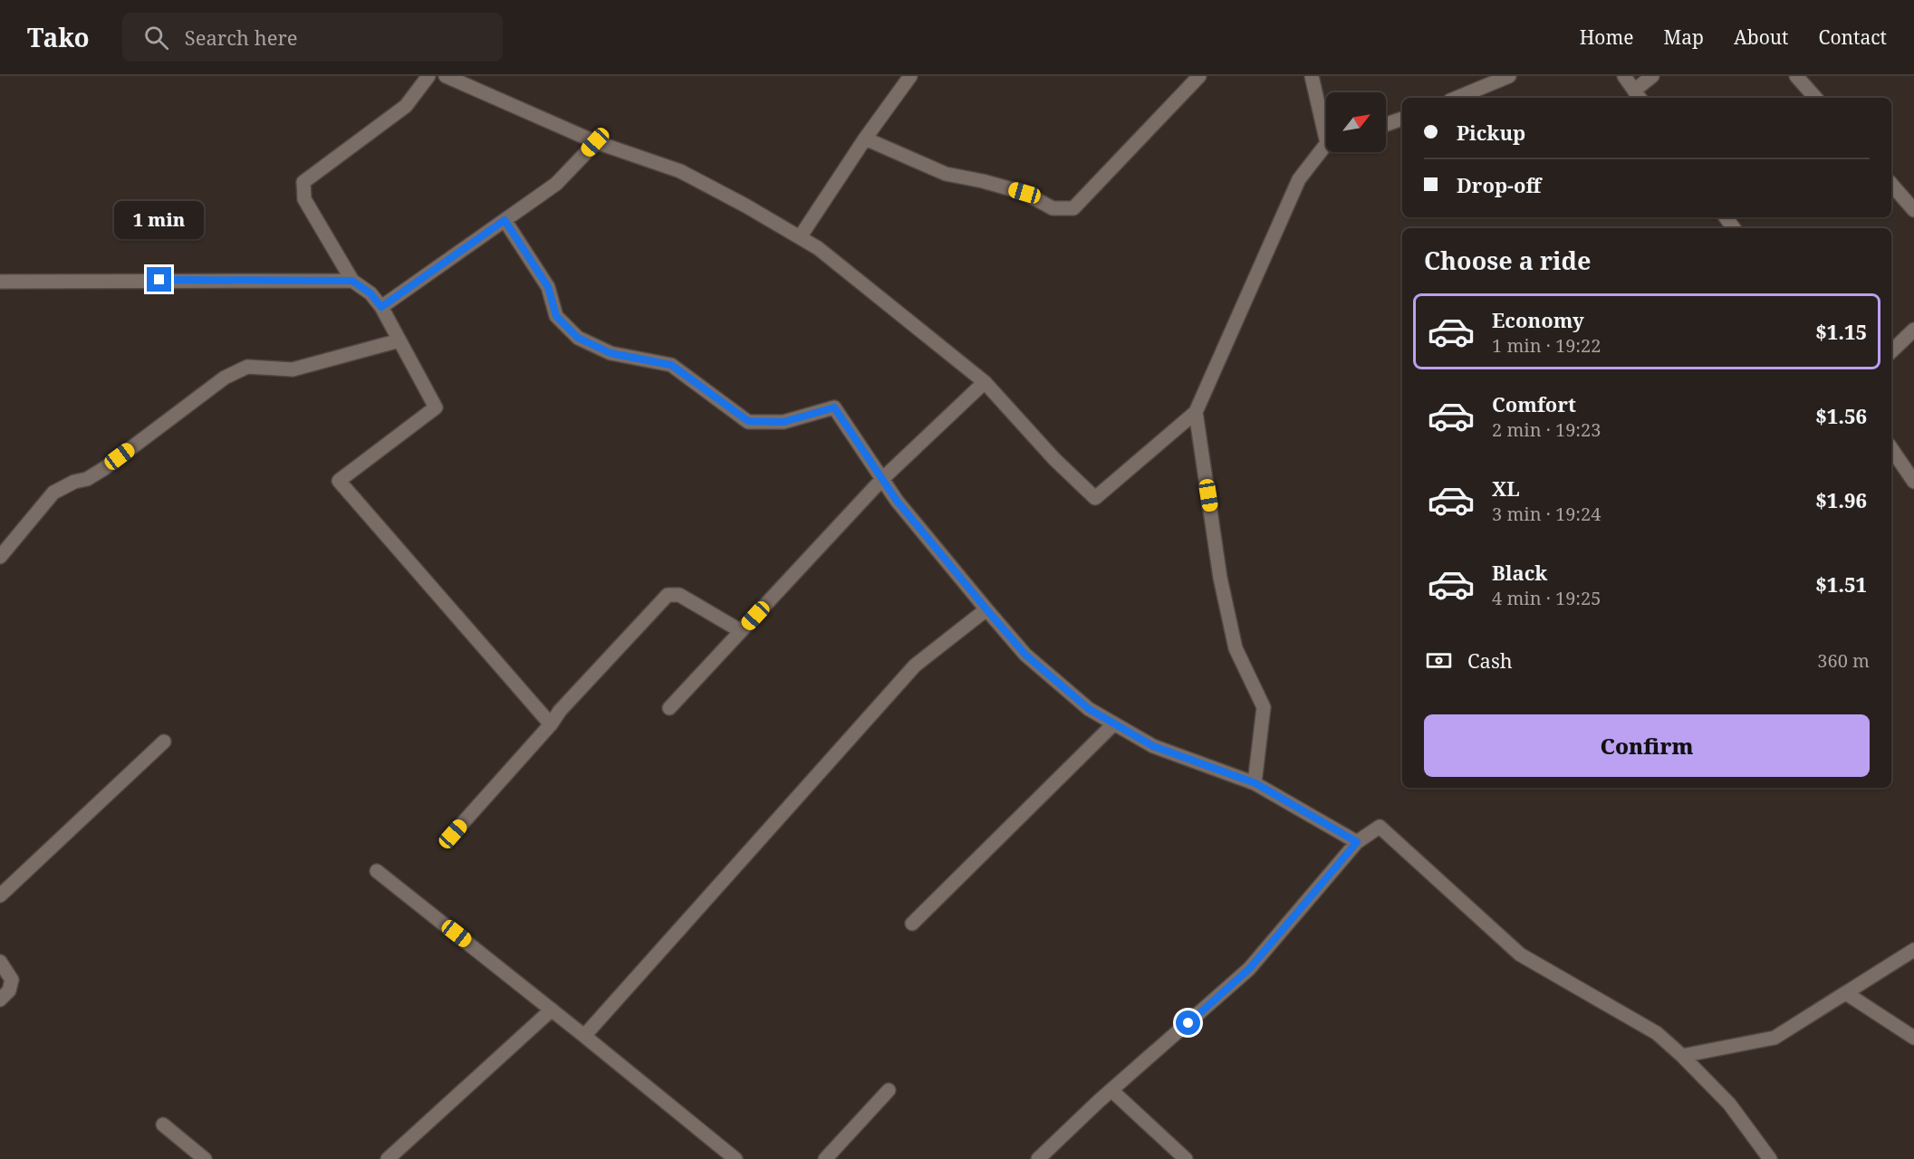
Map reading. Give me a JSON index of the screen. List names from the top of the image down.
{
  "north": "top right",
  "page": {
    "header": "Tako",
    "search": "Search here",
    "nav": [
      "Home",
      "Map",
      "About",
      "Contact"
    ],
    "banner": ["Pickup", "Drop-off"],
    "bubble": "1 min",
    "heading": "Choose a ride",
    "list": [
      {
        "name": "Economy",
        "note": "1 min · 19:22",
        "value": "$1.15"
      },
      {
        "name": "Comfort",
        "note": "2 min · 19:23",
        "value": "$1.56"
      },
      {
        "name": "XL",
        "note": "3 min · 19:24",
        "value": "$1.96"
      },
      {
        "name": "Black",
        "note": "4 min · 19:25",
        "value": "$1.51"
      }
    ],
    "pay": ["Cash", "360 m"],
    "buttons": "Confirm"
  }
}
